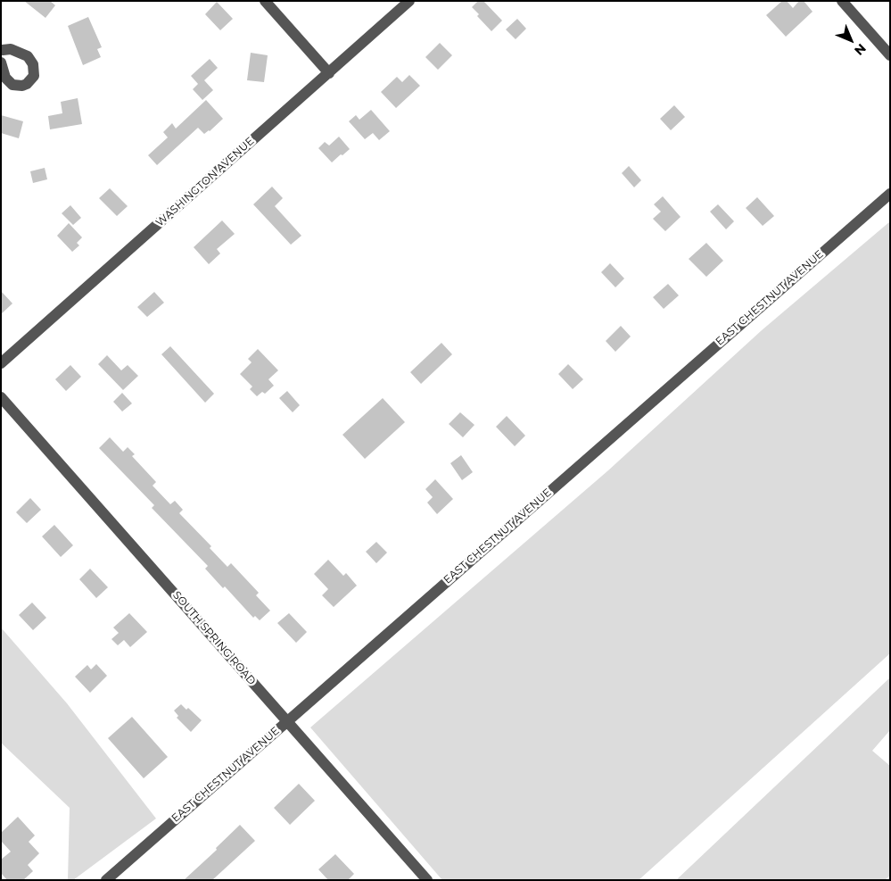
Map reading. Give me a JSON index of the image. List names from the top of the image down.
{
  "streets": {
    "street": ["WASHINGTON AVENUE", "EAST CHESTNUT AVENUE", "SOUTH SPRING ROAD"]
  },
  "crossings": [
    ["EAST CHESTNUT AVENUE", "SOUTH SPRING ROAD"]
  ],
  "north": "bottom right"
}
